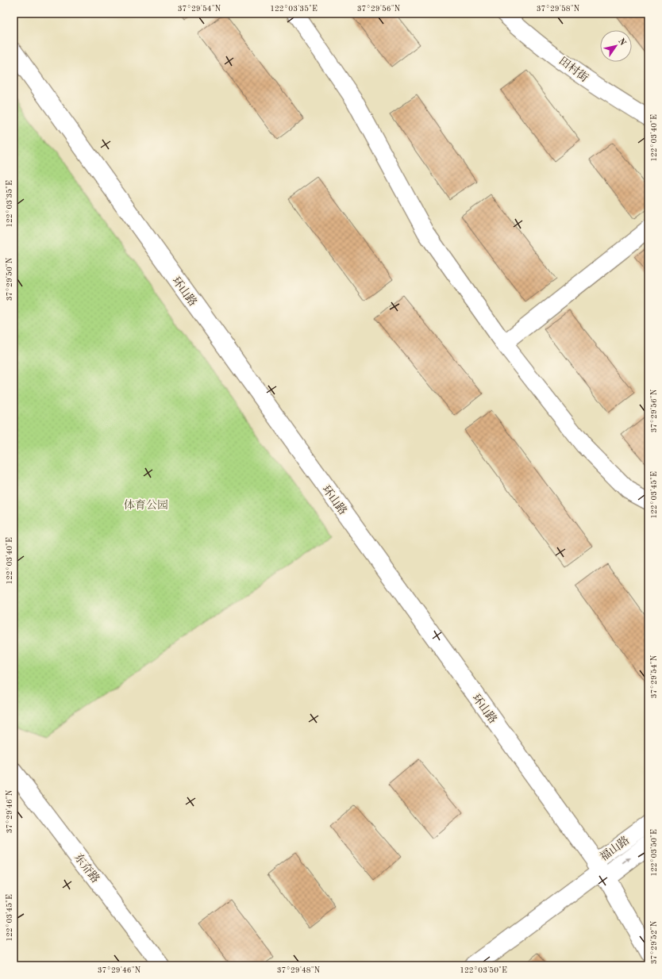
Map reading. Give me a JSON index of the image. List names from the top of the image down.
{
  "streets": {
    "main road": ["环山路", "福山路"],
    "street": ["田村街", "东夼路"]
  },
  "crossings": [
    ["环山路", "福山路"]
  ],
  "parks": ["体育公园"],
  "north": "top right",
  "coordinates": [
    "37°29'54\"N",
    "122°03'35\"E",
    "37°29'56\"N",
    "37°29'58\"N",
    "122°03'40\"E",
    "37°29'50\"N",
    "122°03'45\"E",
    "37°29'46\"N",
    "122°03'50\"E",
    "37°29'52\"N",
    "37°29'48\"N"
  ]
}
